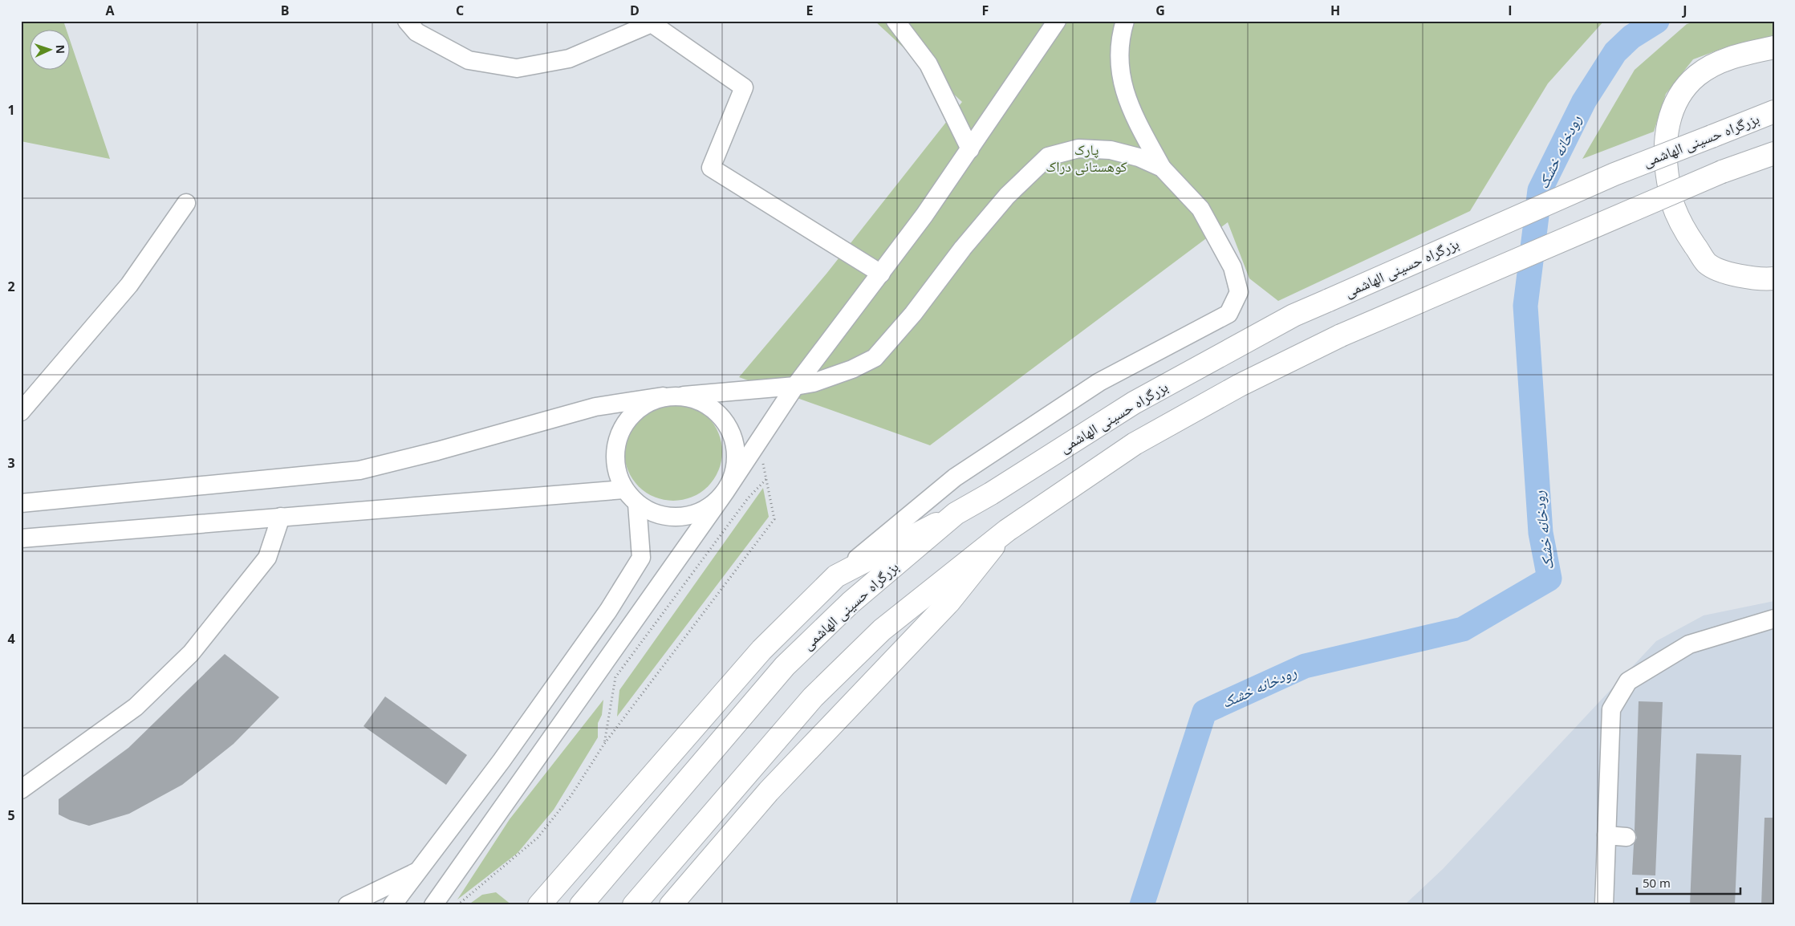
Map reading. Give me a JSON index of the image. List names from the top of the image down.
{
  "streets": {
    "main road": ["بزرگراه حسینی الهاشمی"]
  },
  "water": ["رودخانه خشک"],
  "parks": ["پارک کوهستانی دراک"],
  "scale_bar": "50 m",
  "north": "right",
  "grid": {
    "columns": [
      "A",
      "B",
      "C",
      "D",
      "E",
      "F",
      "G",
      "H",
      "I",
      "J"
    ],
    "rows": [
      "1",
      "2",
      "3",
      "4",
      "5"
    ]
  }
}
